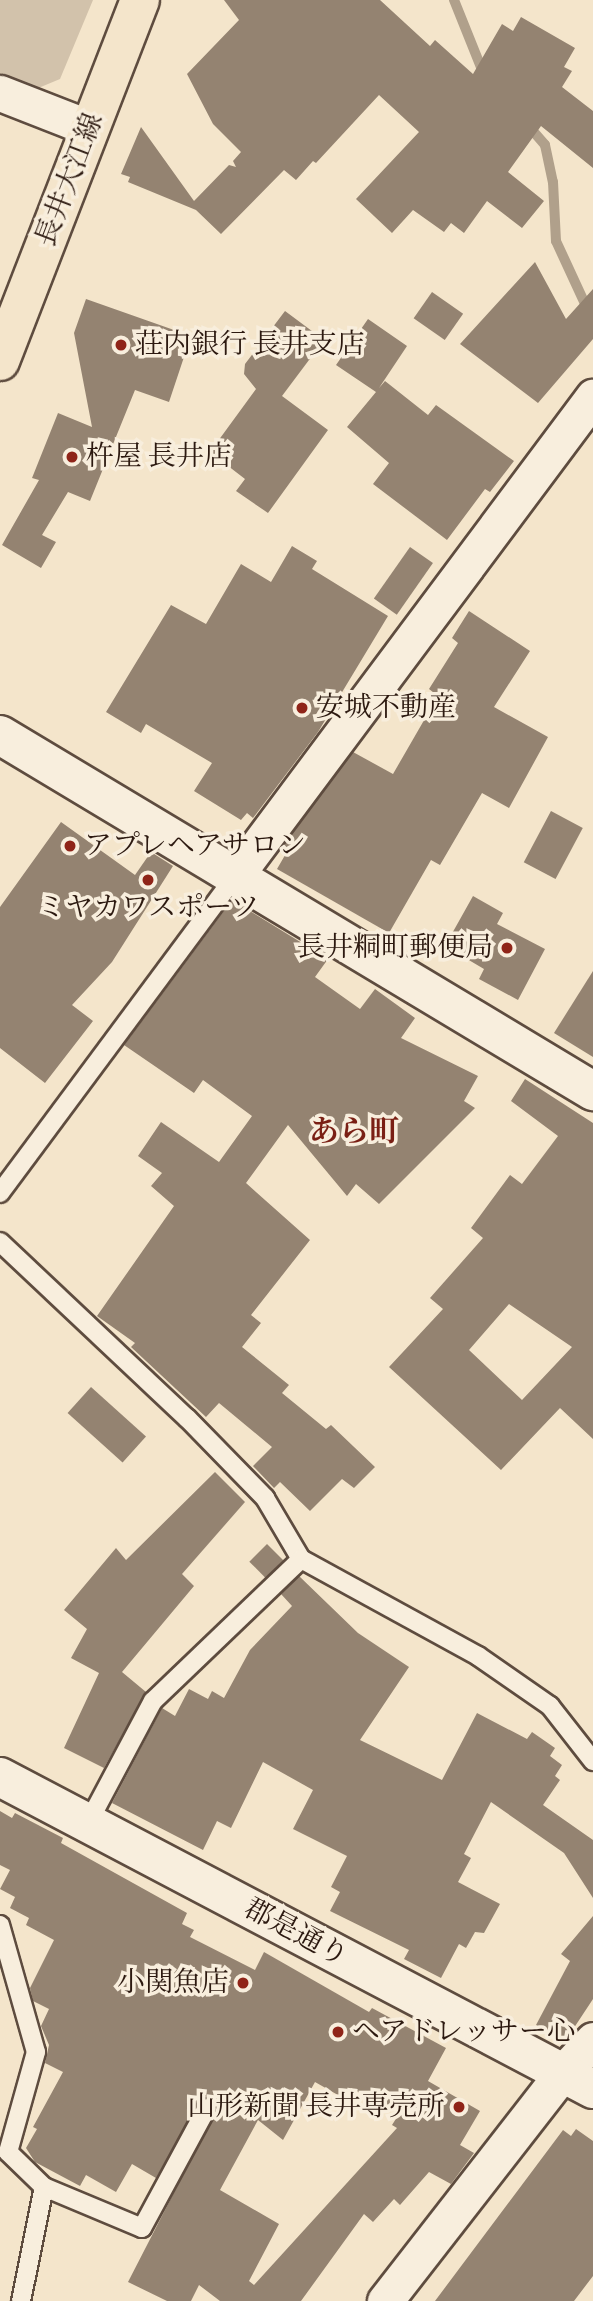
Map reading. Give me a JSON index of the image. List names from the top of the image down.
{
  "streets": {
    "main road": ["長井大江線"],
    "street": ["郡是通り"]
  },
  "districts": ["あら町"],
  "places": [
    "荘内銀行 長井支店",
    "杵屋 長井店",
    "安城不動産",
    "アプレヘアサロン",
    "ミヤカワスポーツ",
    "長井粡町郵便局",
    "小関魚店",
    "ヘアドレッサー心",
    "山形新聞 長井専売所"
  ]
}
